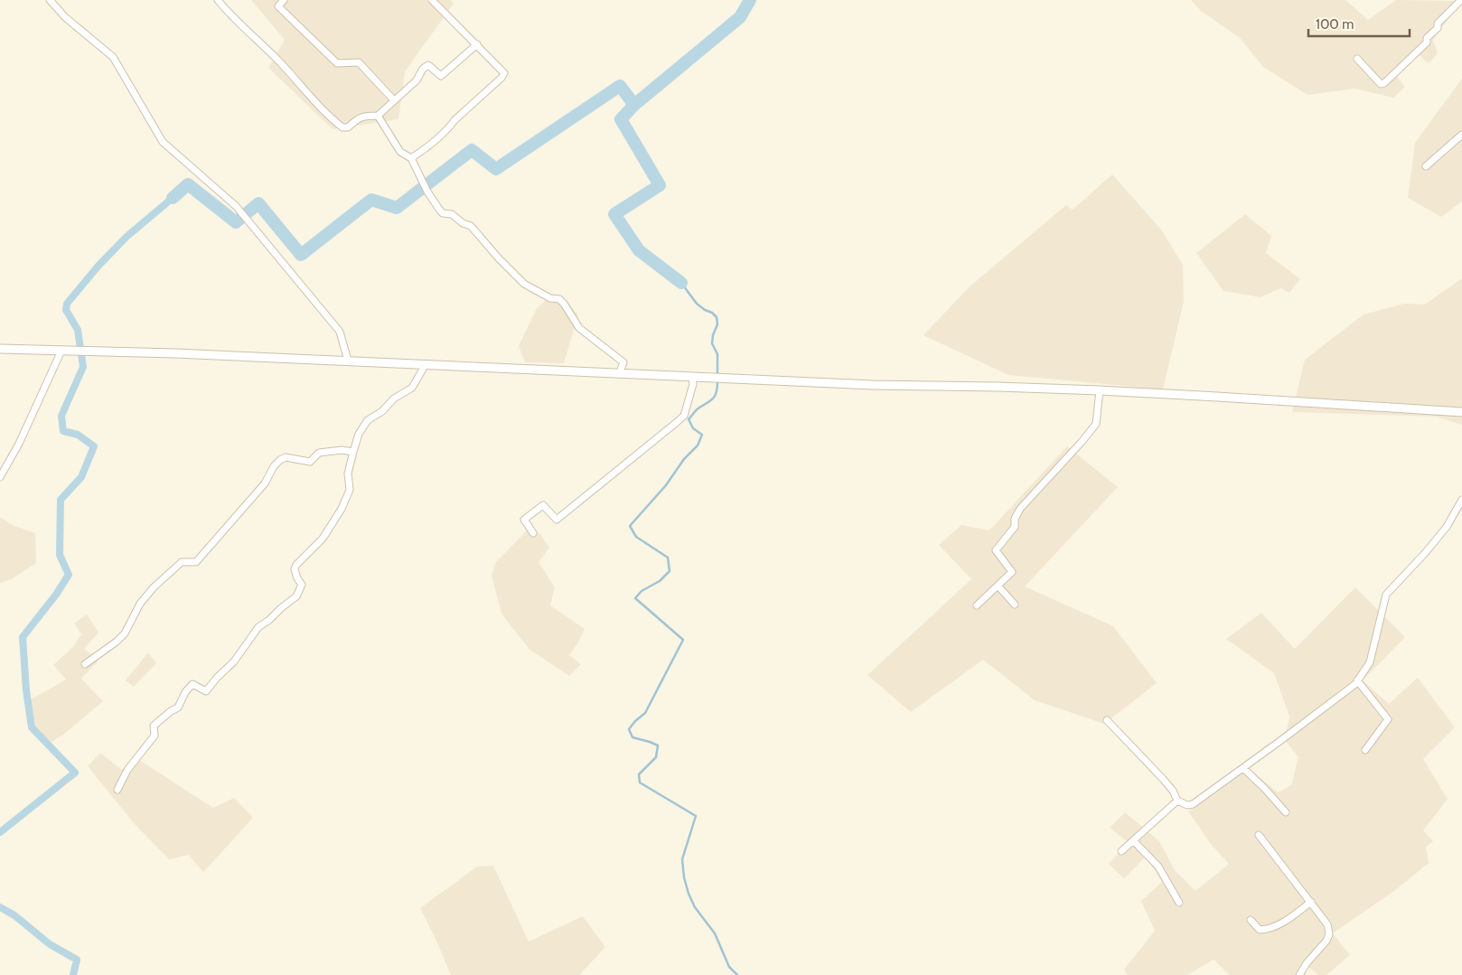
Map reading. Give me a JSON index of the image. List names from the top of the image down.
{
  "scale_bar": "100 m"
}
